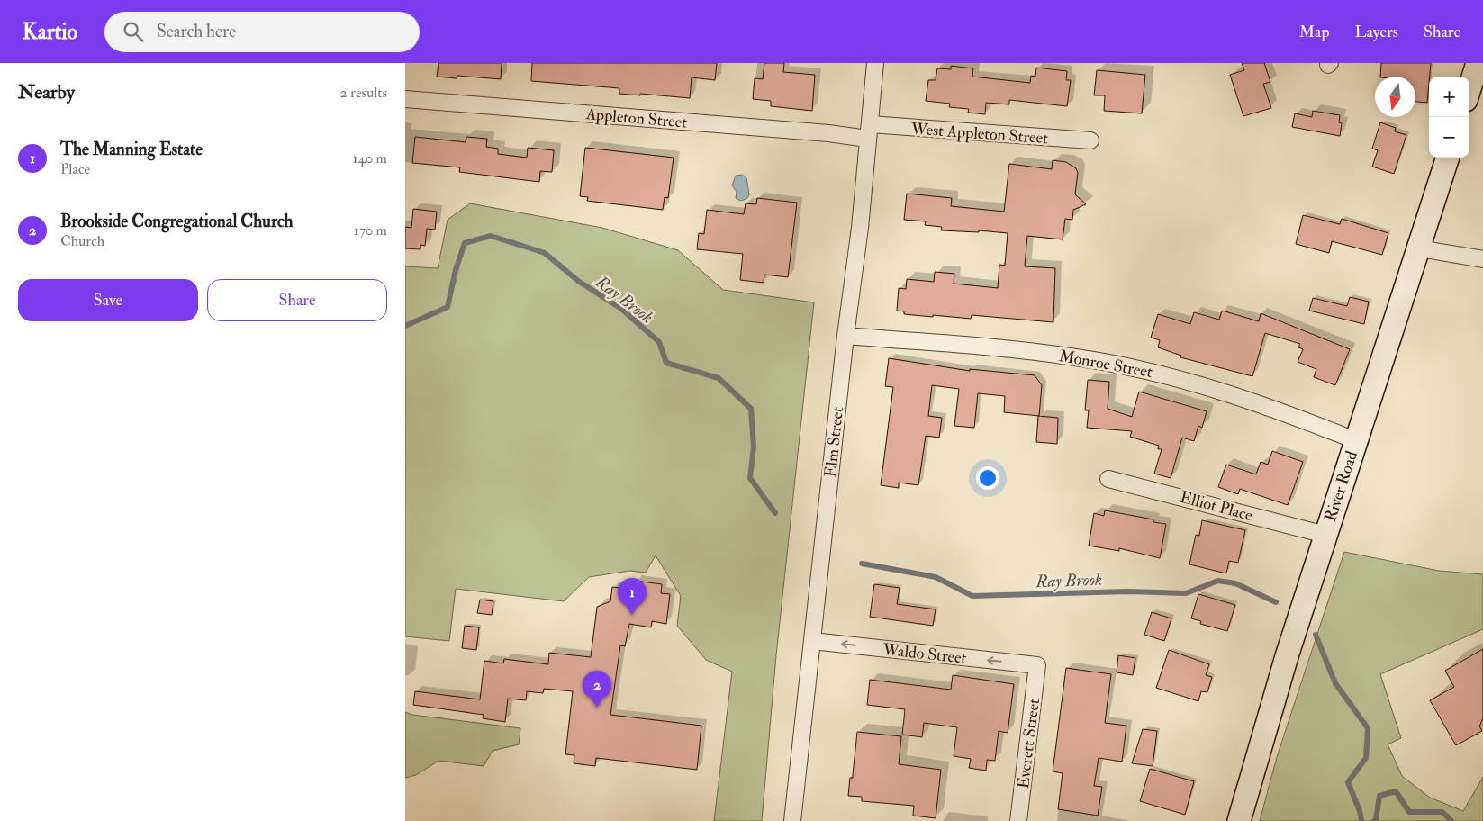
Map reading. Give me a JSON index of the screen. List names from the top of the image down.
{
  "streets": {
    "street": [
      "Appleton Street",
      "West Appleton Street",
      "Monroe Street",
      "Elm Street",
      "River Road",
      "Elliot Place",
      "Waldo Street",
      "Everett Street"
    ]
  },
  "crossings": [
    ["Appleton Street", "West Appleton Street"],
    ["Appleton Street", "Elm Street"],
    ["West Appleton Street", "Elm Street"],
    ["Monroe Street", "Elm Street"],
    ["Monroe Street", "River Road"],
    ["Elm Street", "Waldo Street"],
    ["River Road", "Elliot Place"],
    ["Waldo Street", "Everett Street"]
  ],
  "one_way": ["Waldo Street"],
  "water": ["Ray Brook"],
  "north": "bottom",
  "page": {
    "header": "Kartio",
    "search": "Search here",
    "nav": ["Map", "Layers", "Share"],
    "heading": ["Nearby", "2 results"],
    "map_buttons": ["+", "−"],
    "list": [
      {
        "mark": "1",
        "name": "The Manning Estate",
        "note": "Place",
        "value": "140 m"
      },
      {
        "mark": "2",
        "name": "Brookside Congregational Church",
        "note": "Church",
        "value": "170 m"
      }
    ],
    "buttons": ["Save", "Share"],
    "pins": ["1", "2"]
  }
}
